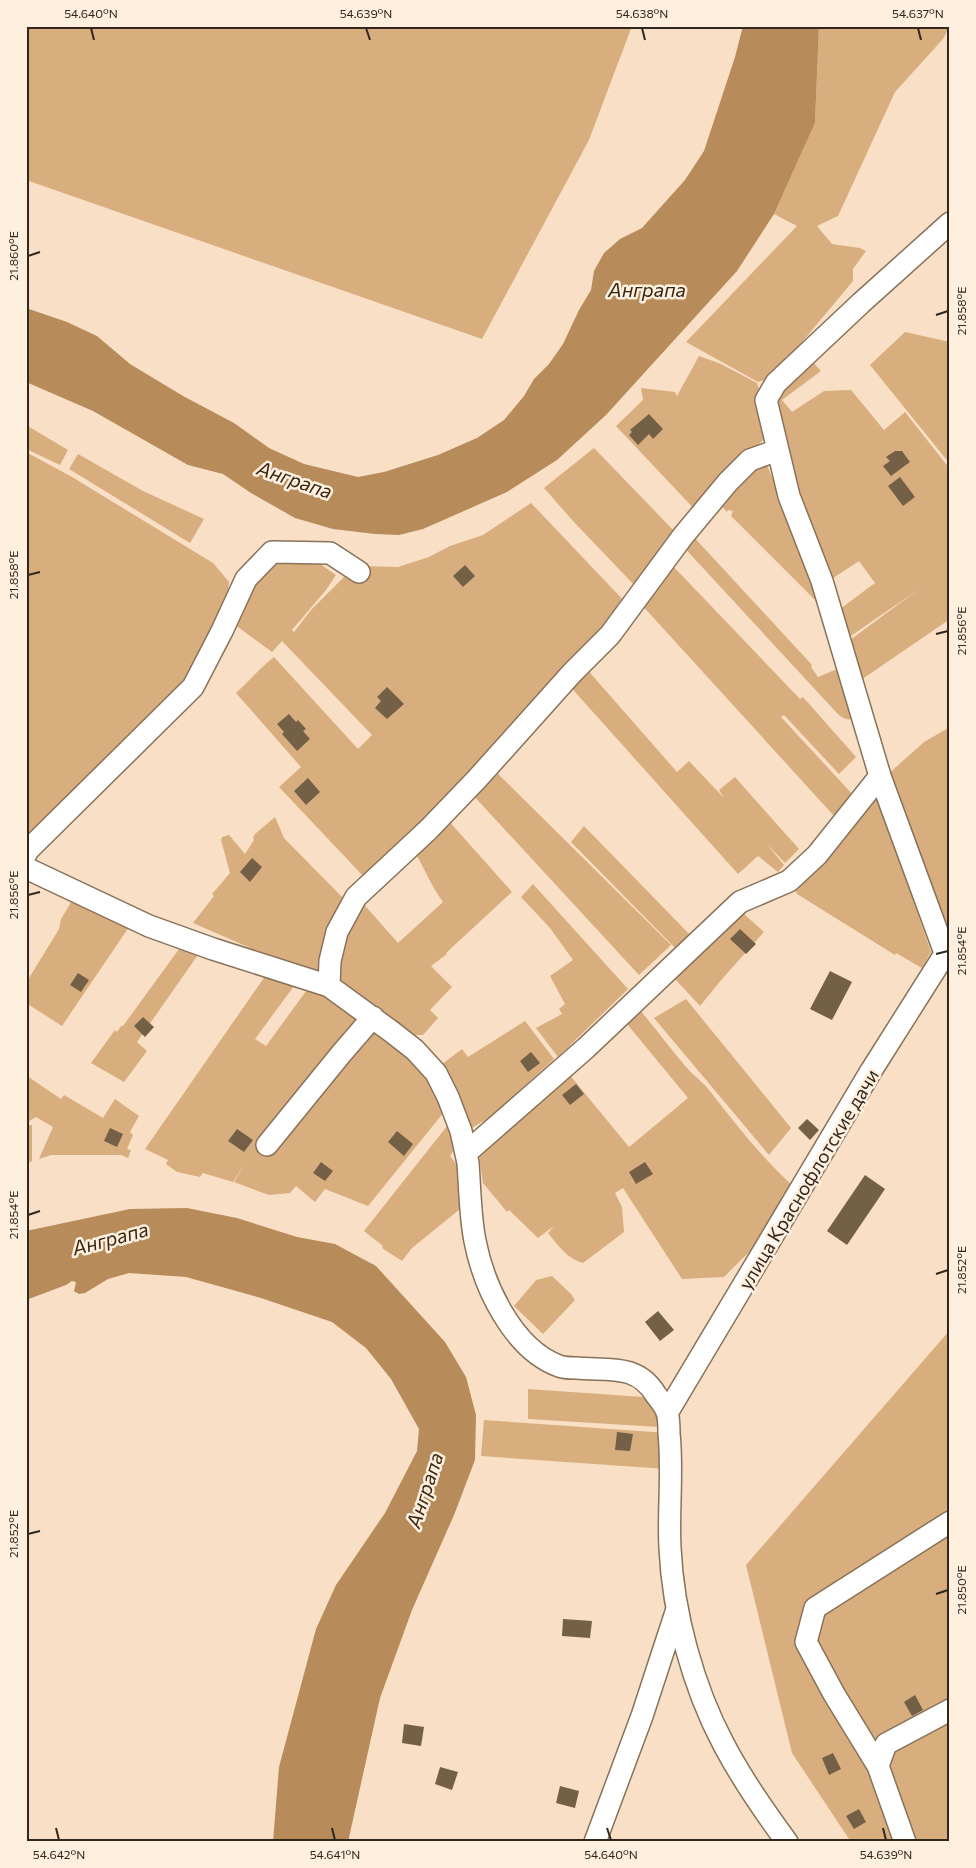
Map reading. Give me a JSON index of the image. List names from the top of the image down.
{
  "streets": {
    "street": ["улица Краснофлотские дачи"]
  },
  "water": ["Анграпа"],
  "coordinates": [
    "54.640°N",
    "54.639°N",
    "54.638°N",
    "54.637°N",
    "21.860°E",
    "21.858°E",
    "21.856°E",
    "21.854°E",
    "21.852°E",
    "21.850°E",
    "54.642°N",
    "54.641°N"
  ]
}
